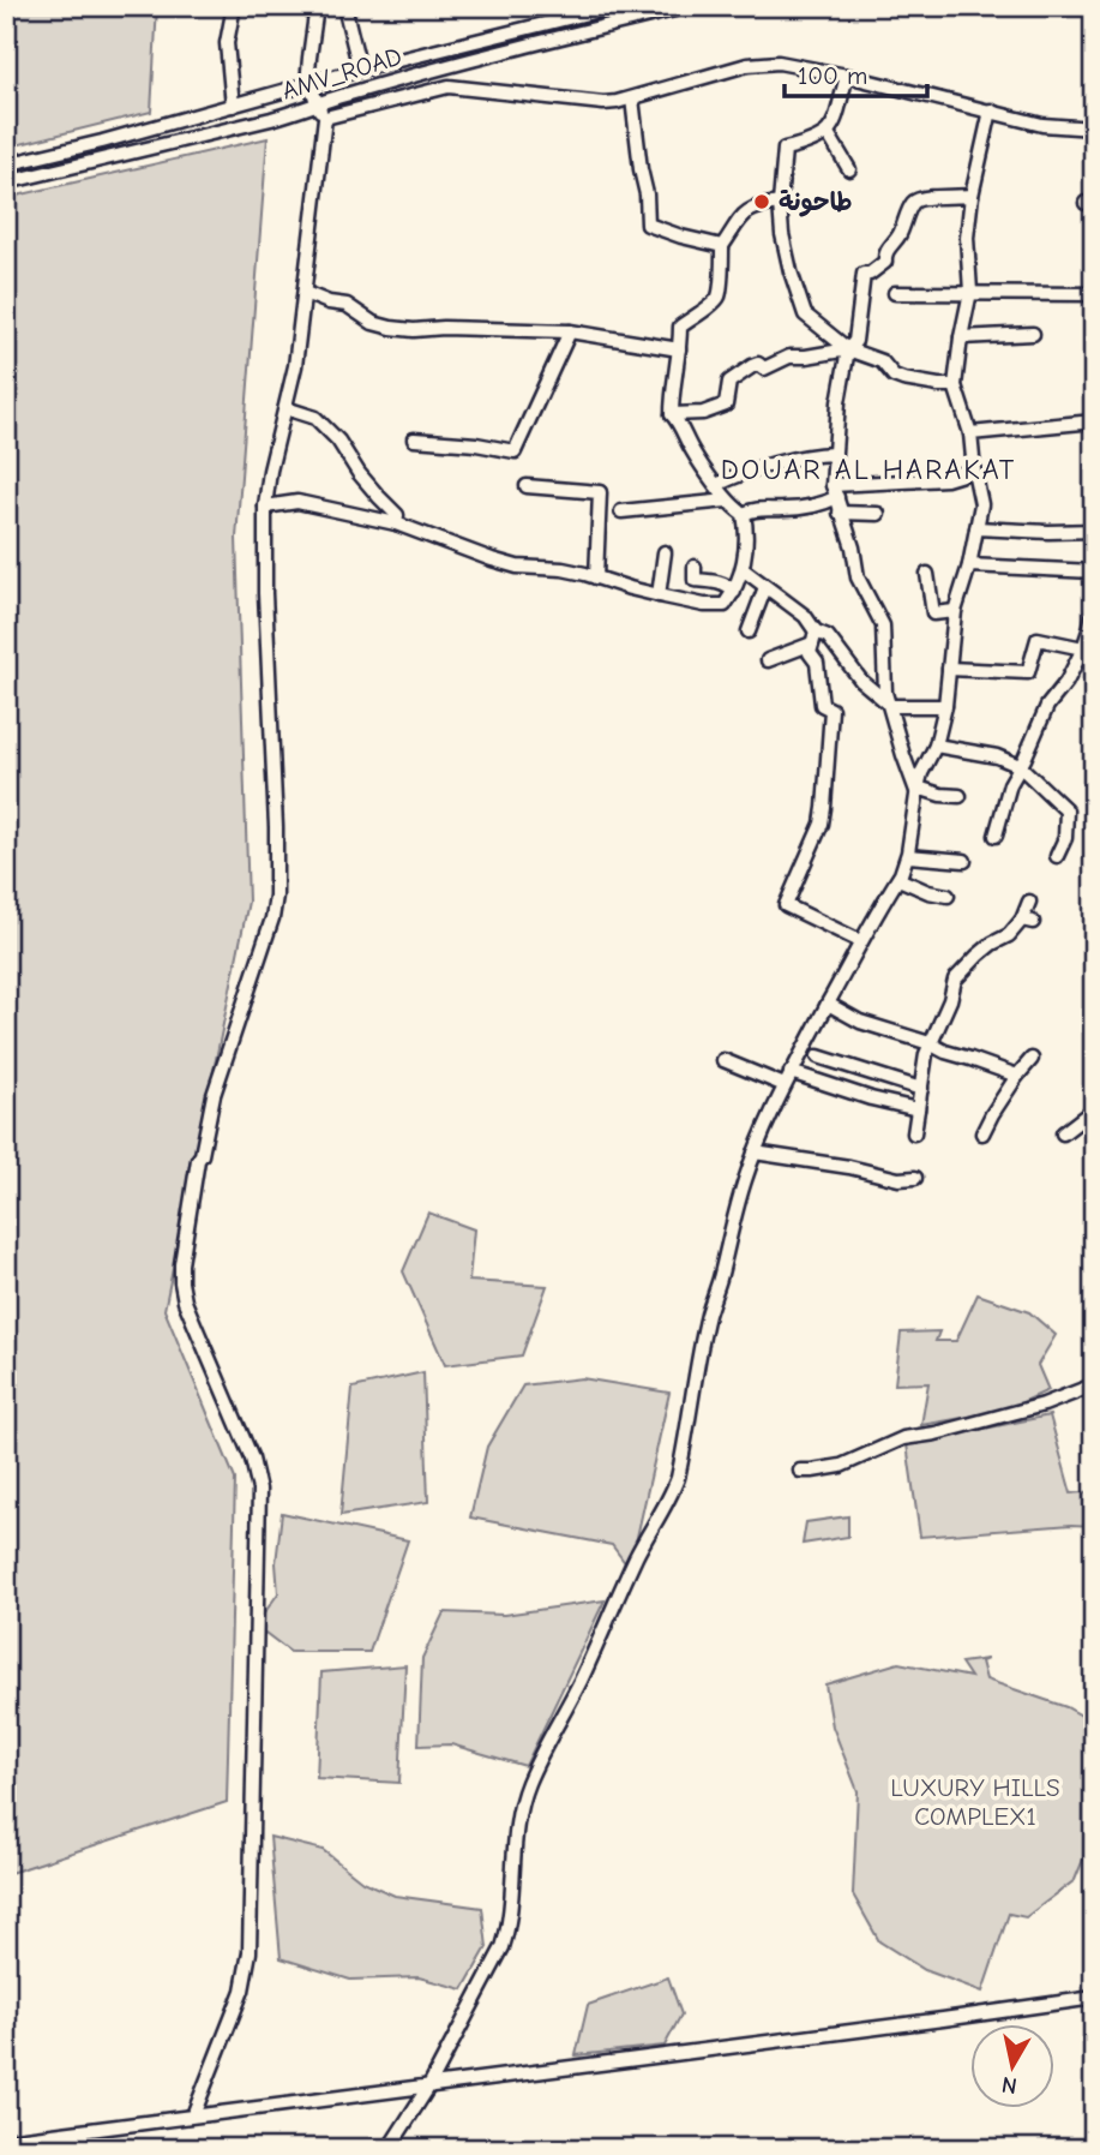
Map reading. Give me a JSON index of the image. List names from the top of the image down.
{
  "streets": {
    "street": ["AMV_ROAD"]
  },
  "districts": ["DOUAR AL HARAKAT"],
  "parks": ["LUXURY HILLS COMPLEX1"],
  "places": ["طاحونة"],
  "scale_bar": "100 m",
  "north": "bottom"
}
